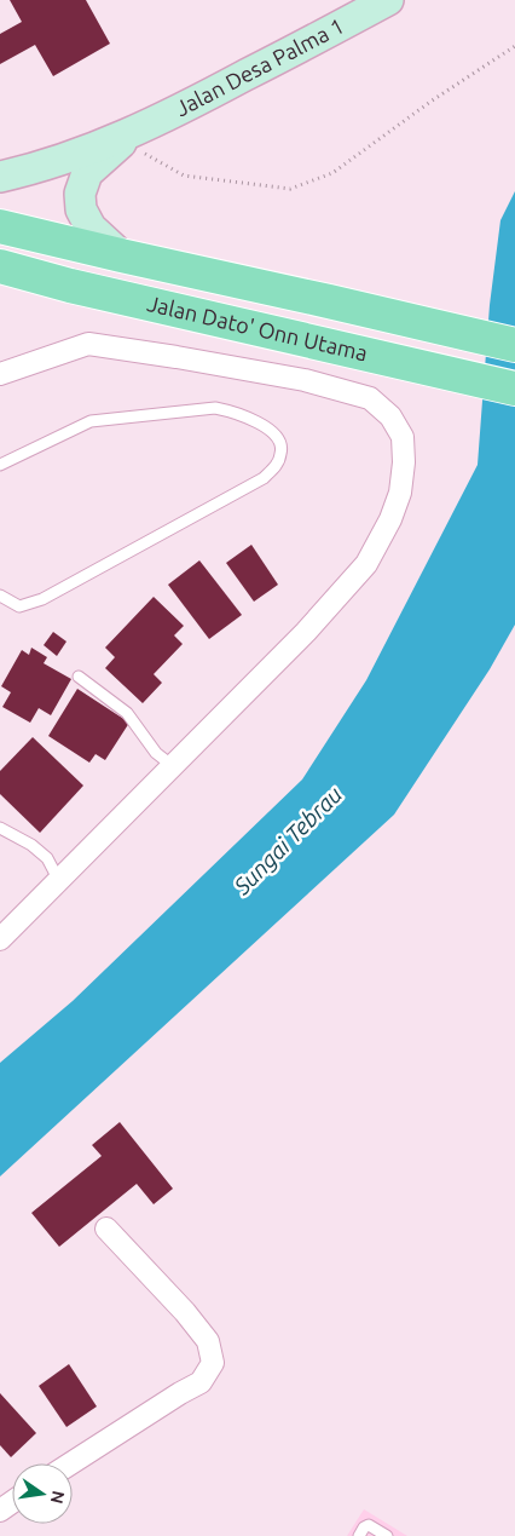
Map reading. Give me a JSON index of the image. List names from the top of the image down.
{
  "streets": {
    "main road": ["Jalan Dato' Onn Utama"],
    "street": ["Jalan Desa Palma 1"]
  },
  "crossings": [
    ["Jalan Desa Palma 1", "Jalan Dato' Onn Utama"]
  ],
  "water": ["Sungai Tebrau"],
  "north": "right"
}
